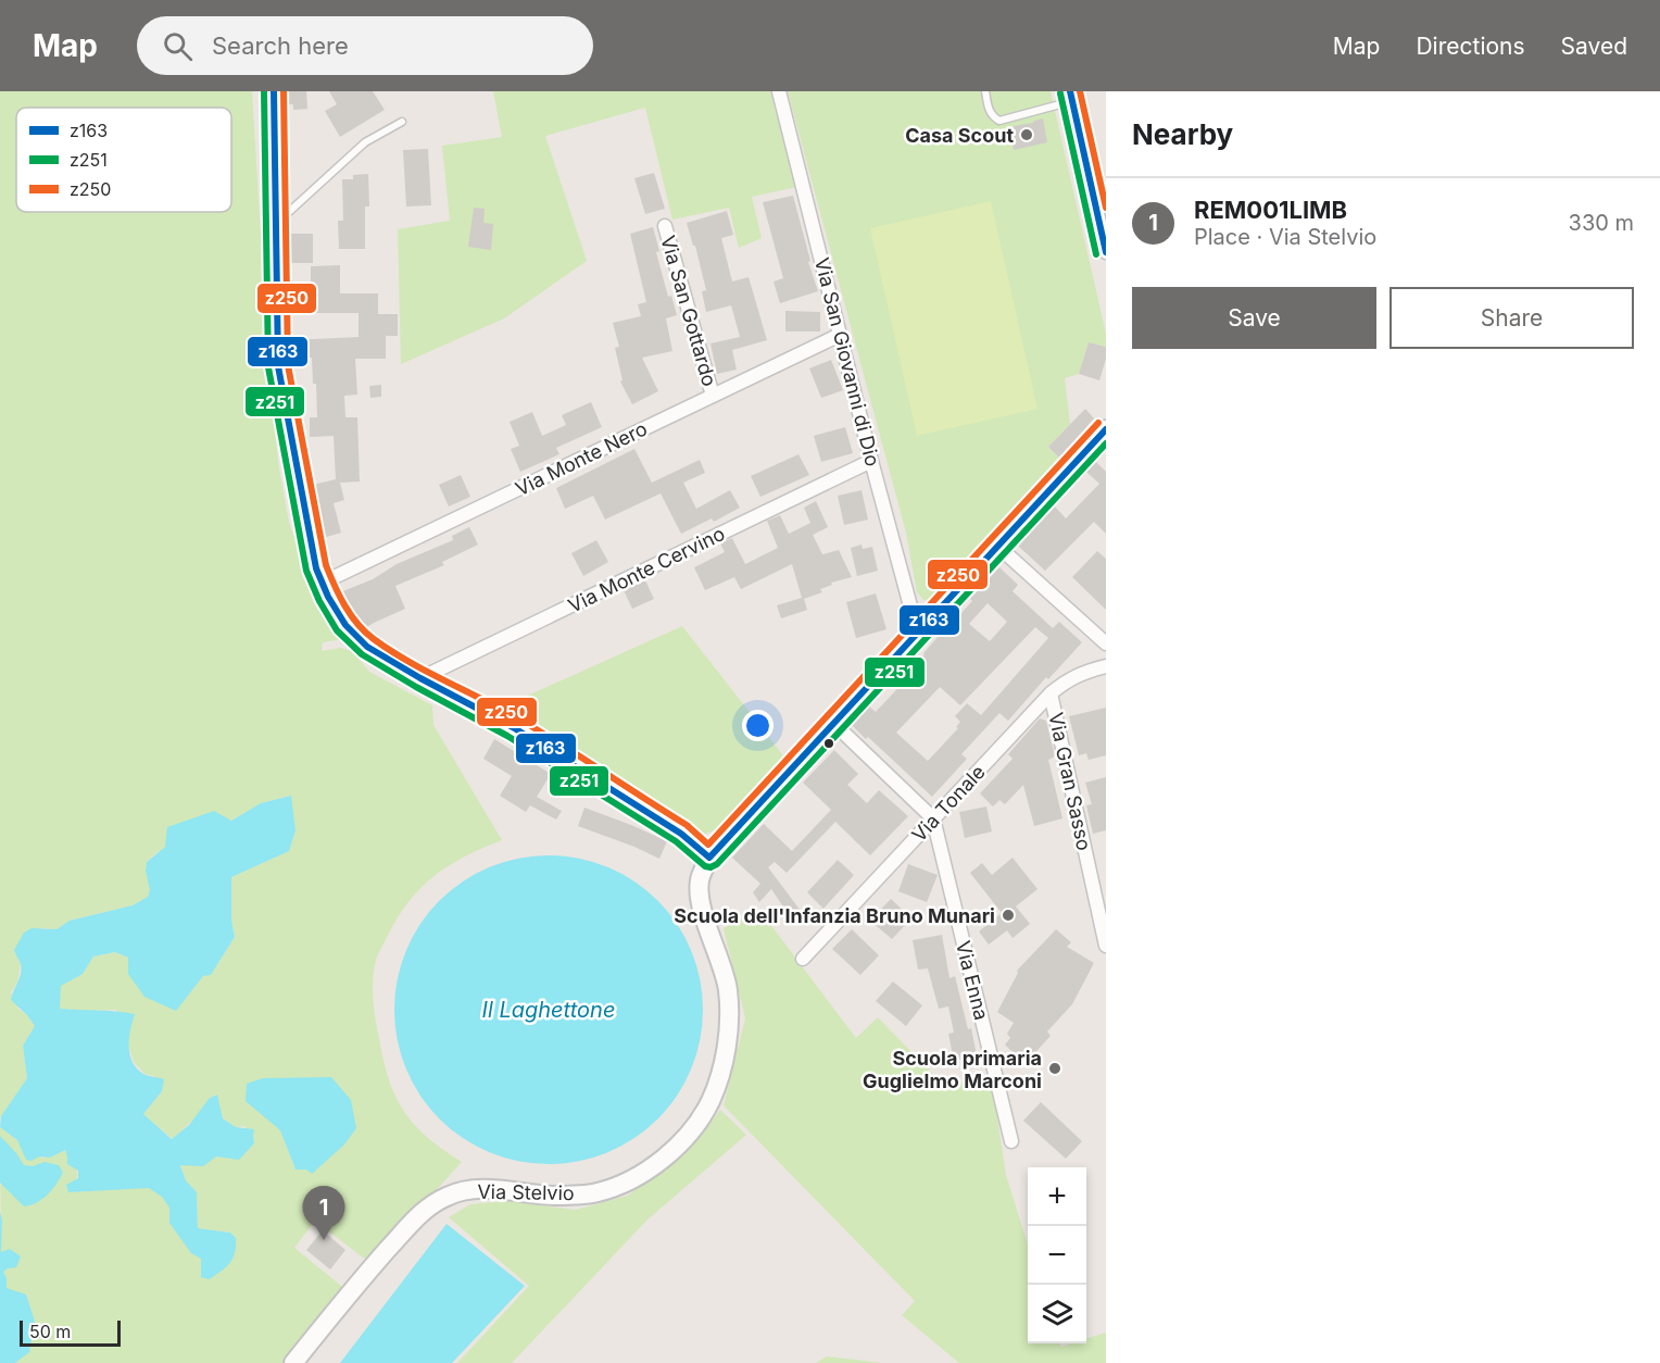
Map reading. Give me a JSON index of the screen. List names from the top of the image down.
{
  "streets": {
    "street": [
      "Via San Gottardo",
      "Via San Giovanni di Dio",
      "Via Monte Nero",
      "Via Monte Cervino",
      "Via Gran Sasso",
      "Via Tonale",
      "Via Enna",
      "Via Stelvio"
    ]
  },
  "crossings": [
    ["Via San Gottardo", "Via Monte Nero"],
    ["Via San Giovanni di Dio", "Via Monte Nero"],
    ["Via San Giovanni di Dio", "Via Monte Cervino"],
    ["Via San Giovanni di Dio", "Via Stelvio"],
    ["Via Gran Sasso", "Via Tonale"],
    ["Via Tonale", "Via Enna"]
  ],
  "water": ["Il Laghettone"],
  "places": ["Casa Scout", "Scuola dell'Infanzia Bruno Munari", "Scuola primaria Guglielmo Marconi"],
  "lines": ["transit line z163", "transit line z251", "transit line z250"],
  "legend": ["z163", "z251", "z250"],
  "scale_bar": "50 m",
  "page": {
    "header": "Map",
    "search": "Search here",
    "nav": ["Map", "Directions", "Saved"],
    "heading": "Nearby",
    "list": [
      {
        "mark": "1",
        "name": "REM001LIMB",
        "note": "Place · Via Stelvio",
        "value": "330 m"
      }
    ],
    "buttons": ["Save", "Share"],
    "map_buttons": ["+", "−"],
    "pins": "1",
    "scale": "50 m"
  }
}
